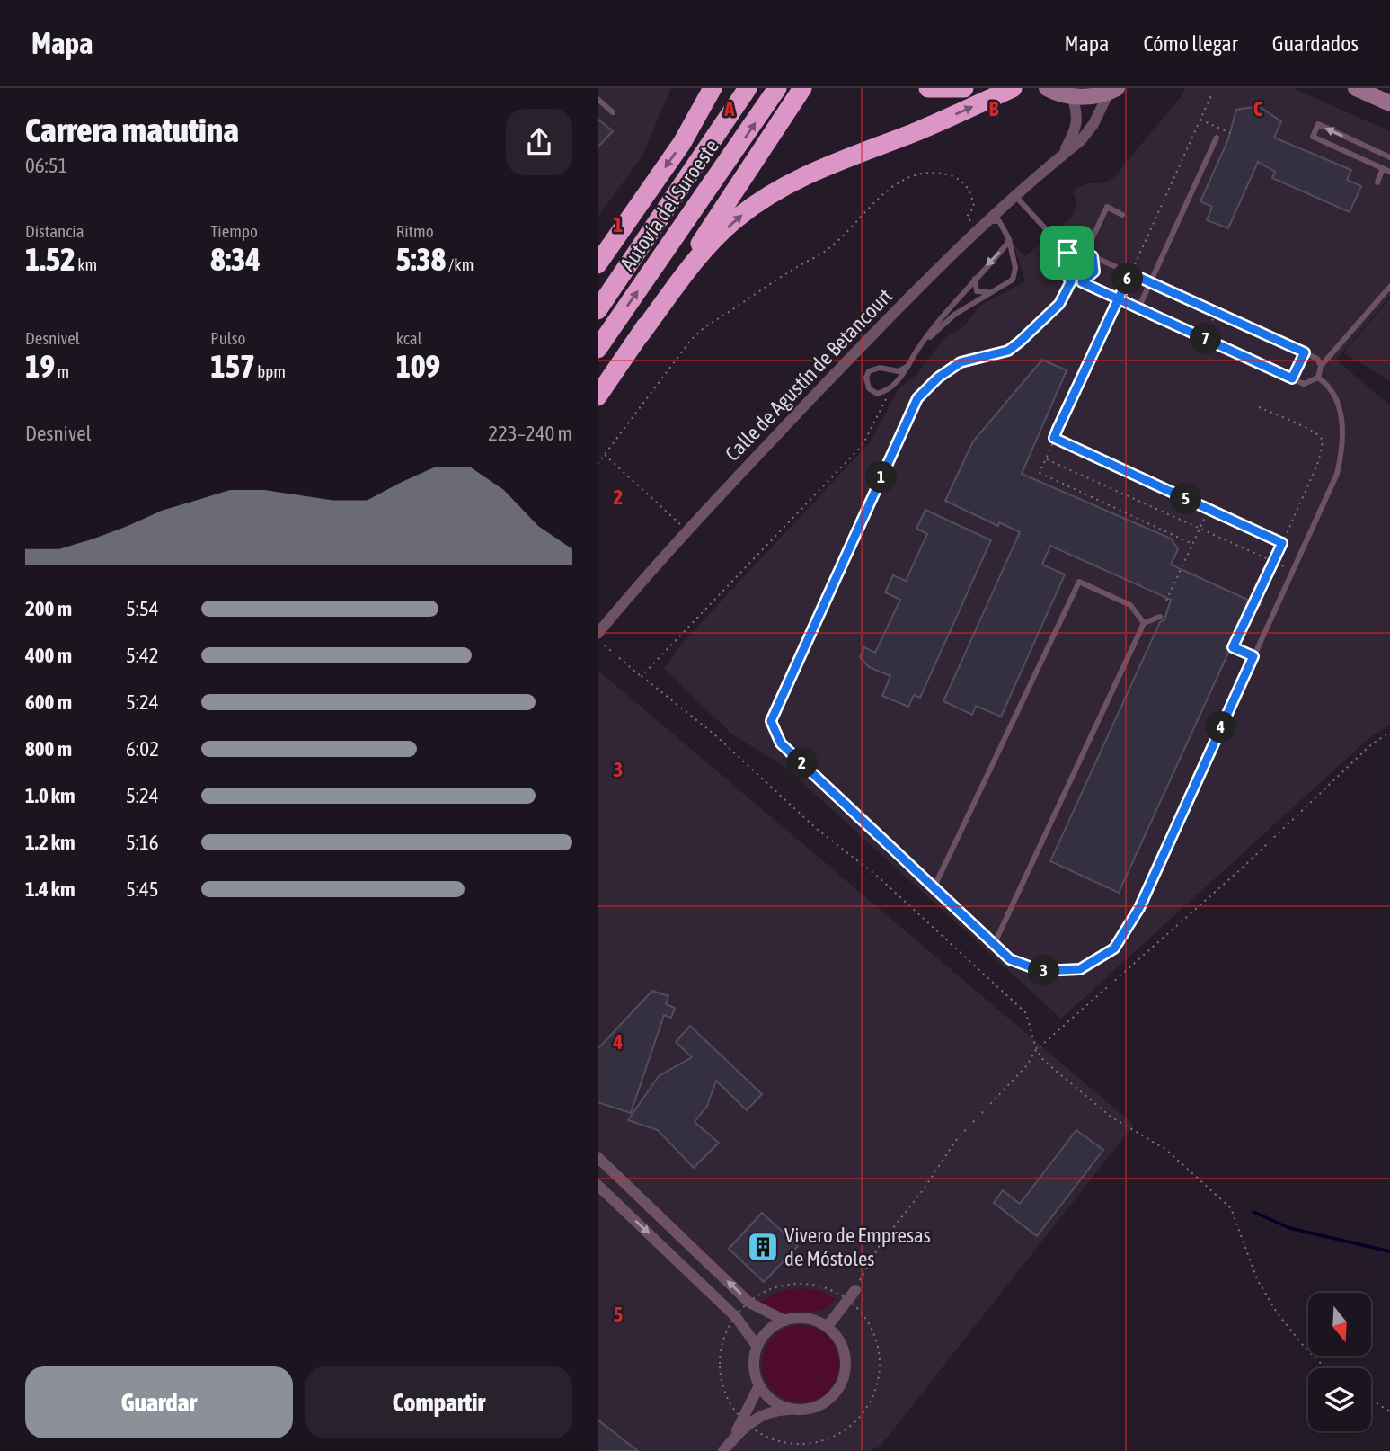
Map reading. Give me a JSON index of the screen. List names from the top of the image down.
{
  "streets": {
    "highway": ["Autovía del Suroeste"],
    "street": ["Calle de Agustín de Betancourt"]
  },
  "places": {
    "building": ["Vivero de Empresas de Móstoles"]
  },
  "north": "bottom",
  "page": {
    "header": "Mapa",
    "nav": ["Mapa", "Cómo llegar", "Guardados"],
    "heading": ["Carrera matutina", "06:51"],
    "stats": [
      ["Distancia", "1.52 km"],
      ["Tiempo", "8:34"],
      ["Ritmo", "5:38 /km"],
      ["Desnivel", "19 m"],
      ["Pulso", "157 bpm"],
      ["kcal", "109"]
    ],
    "pins": [
      "6",
      "7",
      "1",
      "5",
      "4",
      "2",
      "3"
    ],
    "chart": ["Desnivel", "223–240 m"],
    "list": [
      {
        "name": "200 m",
        "note": "5:54"
      },
      {
        "name": "400 m",
        "note": "5:42"
      },
      {
        "name": "600 m",
        "note": "5:24"
      },
      {
        "name": "800 m",
        "note": "6:02"
      },
      {
        "name": "1.0 km",
        "note": "5:24"
      },
      {
        "name": "1.2 km",
        "note": "5:16"
      },
      {
        "name": "1.4 km",
        "note": "5:45"
      }
    ],
    "buttons": ["Guardar", "Compartir"]
  },
  "grid": {
    "columns": ["A", "B", "C"],
    "rows": [
      "1",
      "2",
      "3",
      "4",
      "5"
    ]
  }
}
